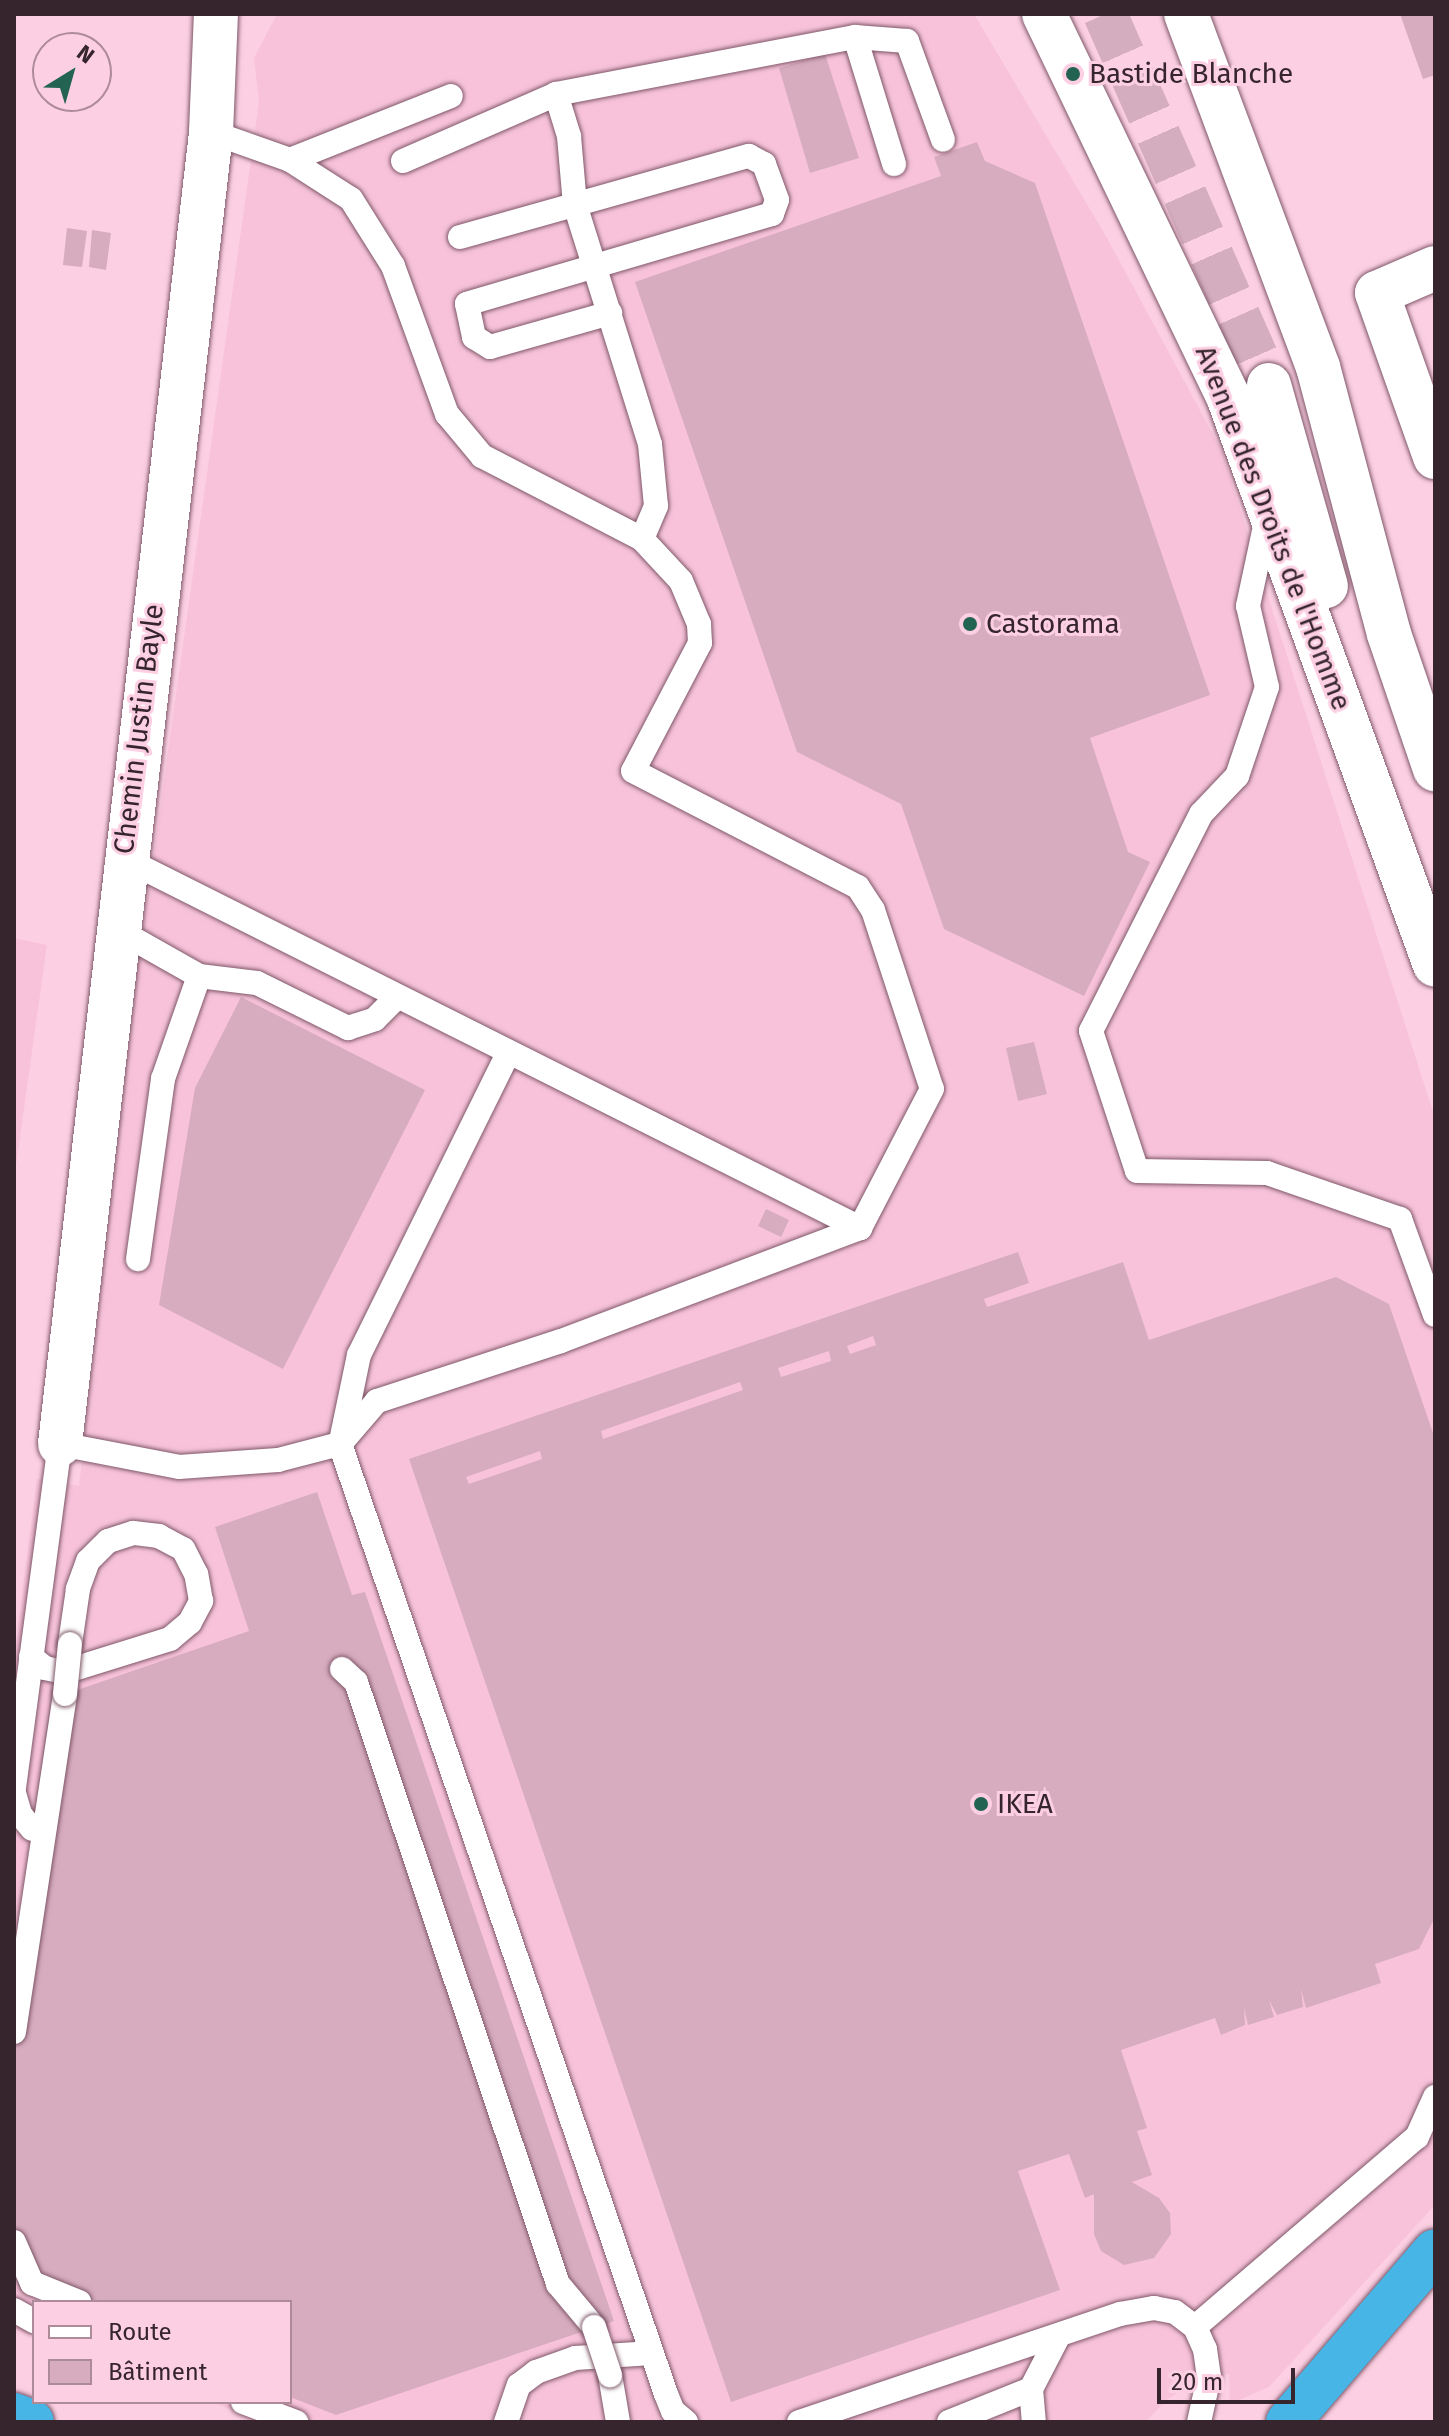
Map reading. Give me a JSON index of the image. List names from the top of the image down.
{
  "streets": {
    "main road": ["Avenue des Droits de l'Homme", "Chemin Justin Bayle"]
  },
  "places": ["Bastide Blanche", "Castorama", "IKEA"],
  "legend": ["Route", "Bâtiment"],
  "scale_bar": "20 m",
  "north": "top right"
}
